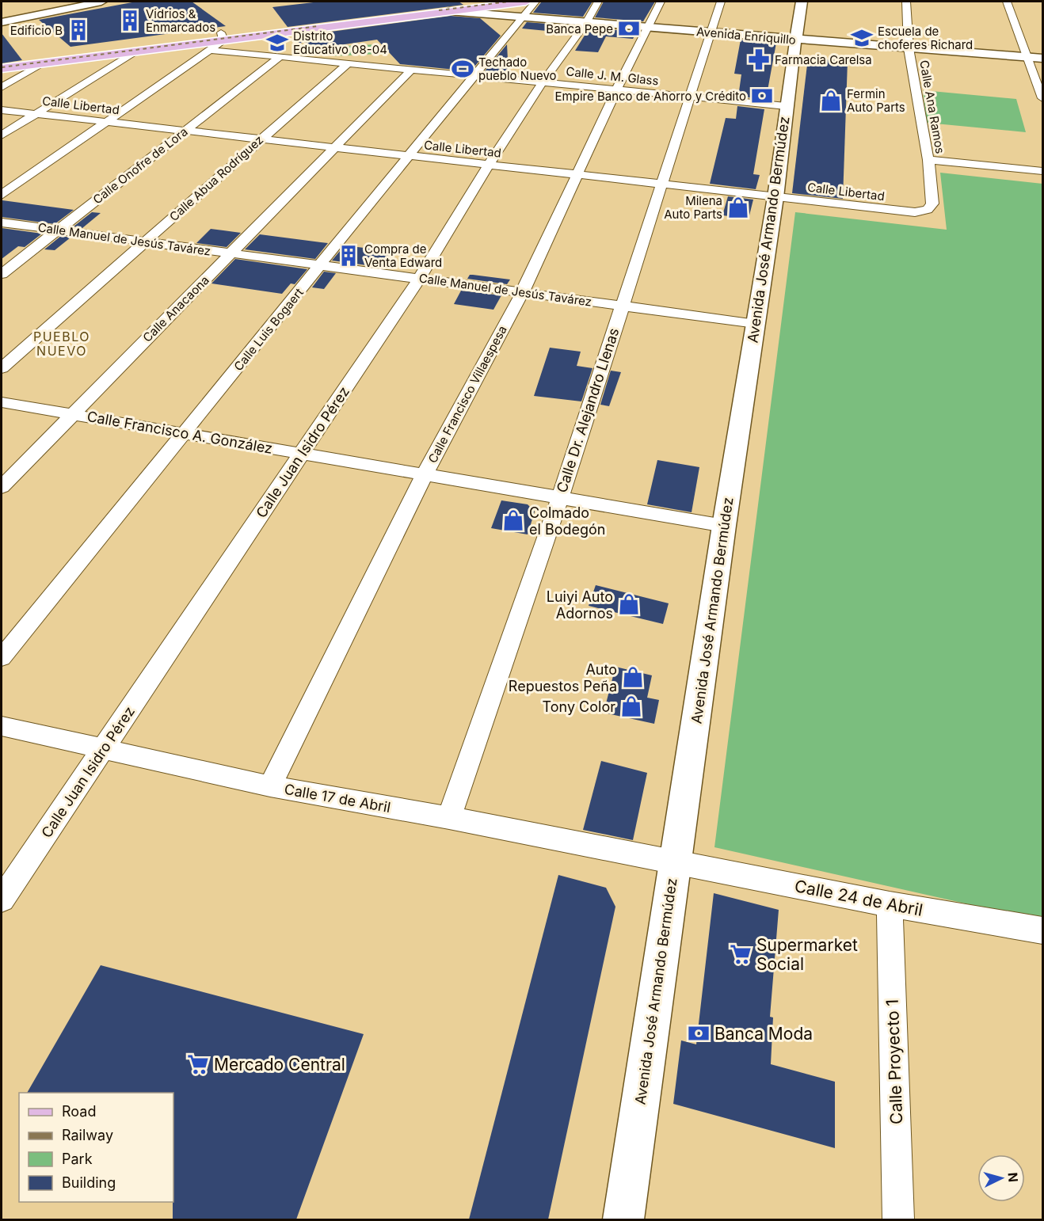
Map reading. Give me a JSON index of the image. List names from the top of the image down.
{
  "streets": {
    "street": [
      "Avenida Enriquillo",
      "Calle J. M. Glass",
      "Calle Libertad",
      "Calle Ana Ramos",
      "Calle Onofre de Lora",
      "Calle Abua Rodríguez",
      "Avenida José Armando Bermúdez",
      "Calle Manuel de Jesús Tavárez",
      "Calle Anacaona",
      "Calle Luis Bogaert",
      "Calle Francisco Villaespesa",
      "Calle Dr. Alejandro Llenas",
      "Calle Francisco A. González",
      "Calle Juan Isidro Pérez",
      "Calle 17 de Abril",
      "Calle 24 de Abril",
      "Calle Proyecto 1"
    ]
  },
  "crossings": [
    ["Avenida Enriquillo", "Calle Ana Ramos"],
    ["Avenida Enriquillo", "Avenida José Armando Bermúdez"],
    ["Avenida Enriquillo", "Calle Luis Bogaert"],
    ["Avenida Enriquillo", "Calle Francisco Villaespesa"],
    ["Avenida Enriquillo", "Calle Dr. Alejandro Llenas"],
    ["Avenida Enriquillo", "Calle Juan Isidro Pérez"],
    ["Calle J. M. Glass", "Calle Onofre de Lora"],
    ["Calle J. M. Glass", "Calle Abua Rodríguez"],
    ["Calle J. M. Glass", "Avenida José Armando Bermúdez"],
    ["Calle J. M. Glass", "Calle Anacaona"],
    ["Calle J. M. Glass", "Calle Luis Bogaert"],
    ["Calle J. M. Glass", "Calle Francisco Villaespesa"],
    ["Calle J. M. Glass", "Calle Dr. Alejandro Llenas"],
    ["Calle J. M. Glass", "Calle Juan Isidro Pérez"],
    ["Calle Libertad", "Calle Ana Ramos"],
    ["Calle Libertad", "Calle Onofre de Lora"],
    ["Calle Libertad", "Calle Abua Rodríguez"],
    ["Calle Libertad", "Avenida José Armando Bermúdez"],
    ["Calle Libertad", "Calle Anacaona"],
    ["Calle Libertad", "Calle Luis Bogaert"],
    ["Calle Libertad", "Calle Francisco Villaespesa"],
    ["Calle Libertad", "Calle Dr. Alejandro Llenas"],
    ["Calle Libertad", "Calle Juan Isidro Pérez"],
    ["Calle Onofre de Lora", "Calle Manuel de Jesús Tavárez"],
    ["Calle Abua Rodríguez", "Calle Manuel de Jesús Tavárez"],
    ["Avenida José Armando Bermúdez", "Calle Manuel de Jesús Tavárez"],
    ["Avenida José Armando Bermúdez", "Calle Francisco A. González"],
    ["Avenida José Armando Bermúdez", "Calle 17 de Abril"],
    ["Avenida José Armando Bermúdez", "Calle 24 de Abril"],
    ["Calle Manuel de Jesús Tavárez", "Calle Anacaona"],
    ["Calle Manuel de Jesús Tavárez", "Calle Luis Bogaert"],
    ["Calle Manuel de Jesús Tavárez", "Calle Francisco Villaespesa"],
    ["Calle Manuel de Jesús Tavárez", "Calle Dr. Alejandro Llenas"],
    ["Calle Manuel de Jesús Tavárez", "Calle Juan Isidro Pérez"],
    ["Calle Anacaona", "Calle Francisco A. González"],
    ["Calle Luis Bogaert", "Calle Francisco A. González"],
    ["Calle Francisco Villaespesa", "Calle Francisco A. González"],
    ["Calle Francisco Villaespesa", "Calle 17 de Abril"],
    ["Calle Dr. Alejandro Llenas", "Calle Francisco A. González"],
    ["Calle Dr. Alejandro Llenas", "Calle 17 de Abril"],
    ["Calle Francisco A. González", "Calle Juan Isidro Pérez"],
    ["Calle Juan Isidro Pérez", "Calle 17 de Abril"],
    ["Calle 17 de Abril", "Calle 24 de Abril"],
    ["Calle 24 de Abril", "Calle Proyecto 1"]
  ],
  "districts": ["PUEBLO NUEVO"],
  "places": {
    "building": ["Vidrios & Enmarcados", "Edificio B", "Compra de Venta Edward"],
    "bank": ["Banca Pepe", "Empire Banco de Ahorro y Crédito", "Banca Moda"],
    "school or university": ["Escuela de choferes Richard", "Distrito Educativo 08-04"],
    "pharmacy": ["Farmacia Carelsa"],
    "sports": ["Techado pueblo Nuevo"],
    "shop": [
      "Fermin Auto Parts",
      "Milena Auto Parts",
      "Colmado el Bodegón",
      "Luiyi Auto Adornos",
      "Auto Repuestos Peña",
      "Tony Color"
    ],
    "supermarket": ["Supermarket Social", "Mercado Central"]
  },
  "legend": [
    "Road",
    "Railway",
    "Park",
    "Building"
  ],
  "north": "right"
}
